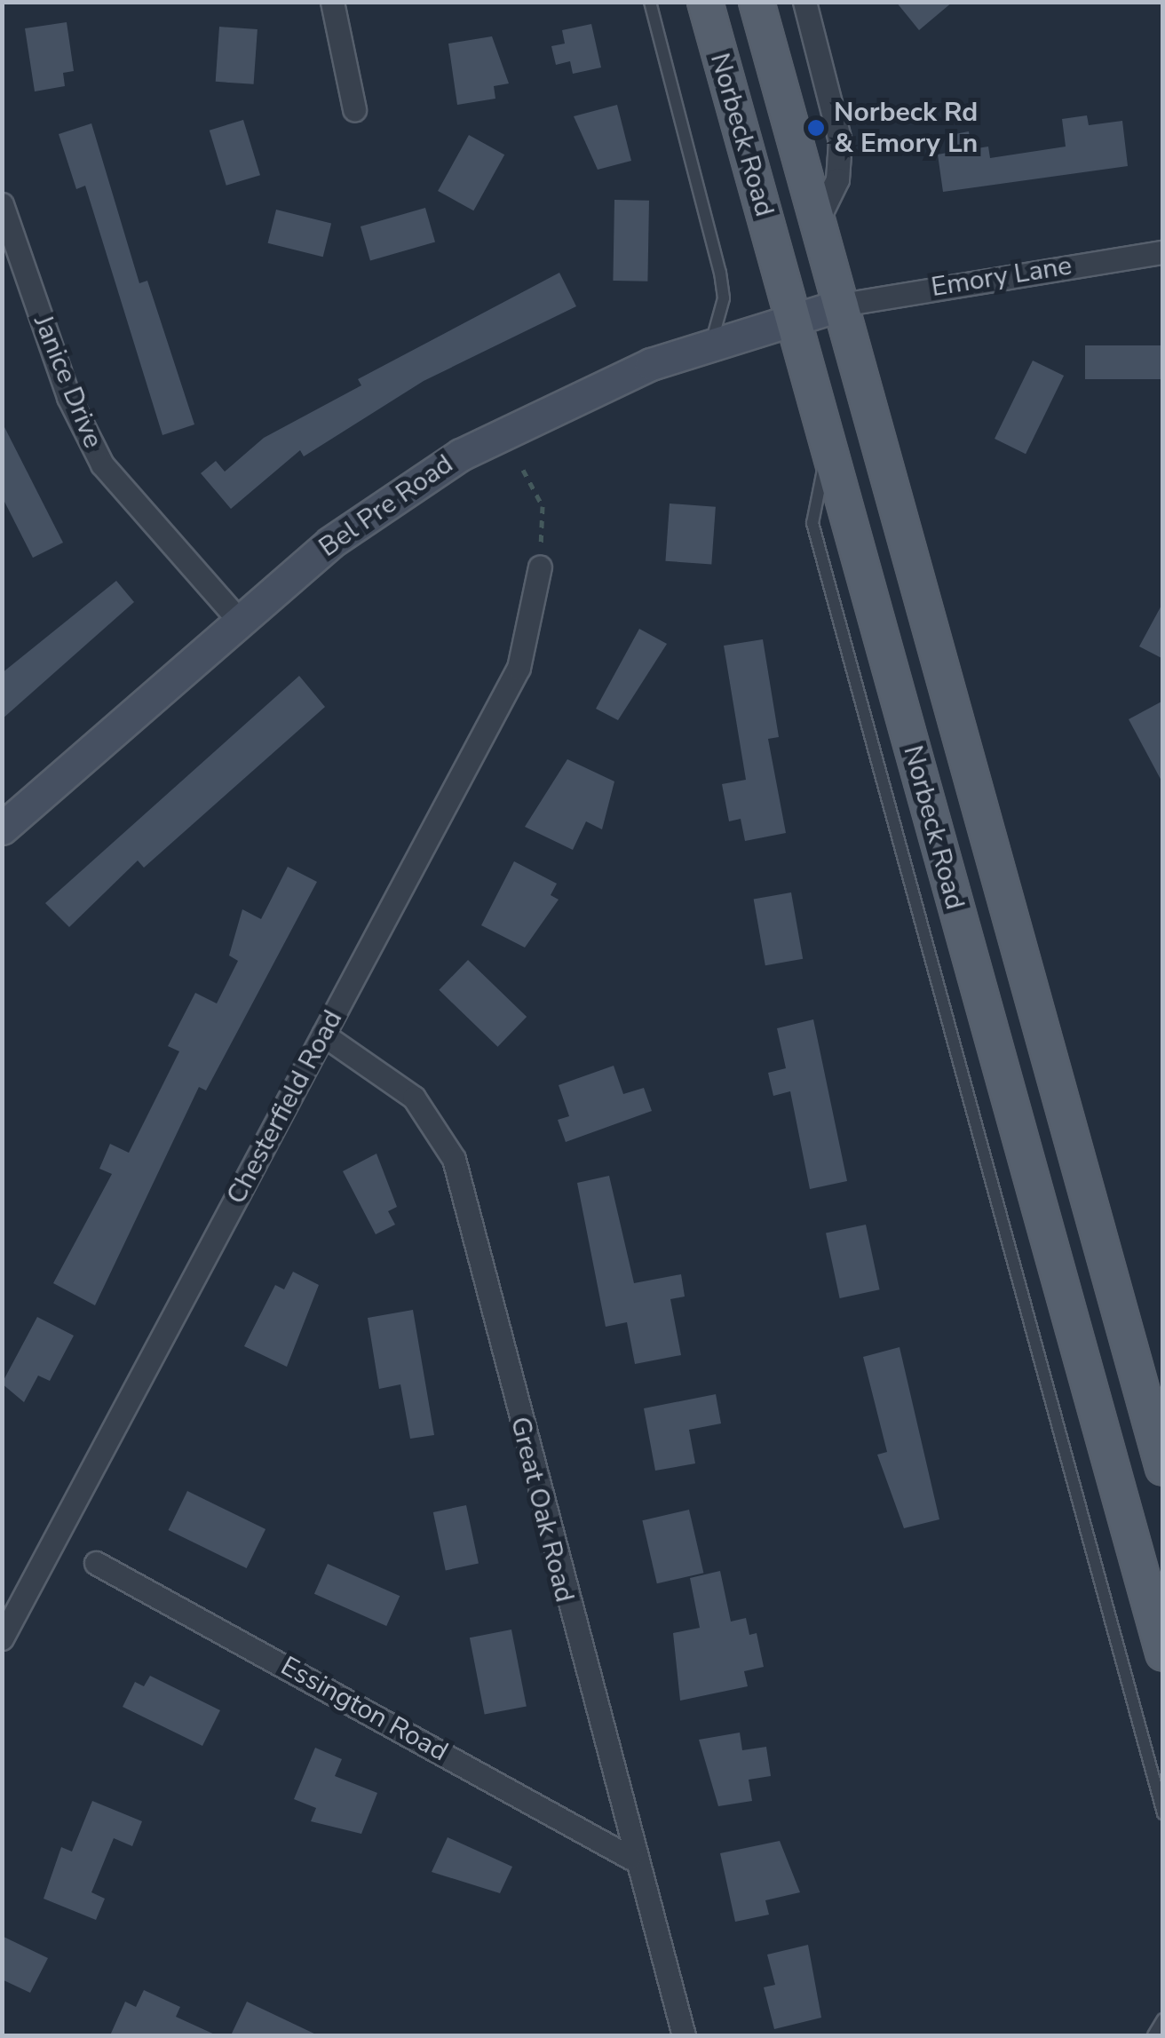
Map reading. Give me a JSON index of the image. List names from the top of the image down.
{
  "streets": {
    "main road": ["Norbeck Road", "Bel Pre Road"],
    "street": [
      "Emory Lane",
      "Janice Drive",
      "Chesterfield Road",
      "Great Oak Road",
      "Essington Road"
    ]
  },
  "crossings": [
    ["Norbeck Road", "Emory Lane"],
    ["Norbeck Road", "Bel Pre Road"],
    ["Emory Lane", "Bel Pre Road"],
    ["Janice Drive", "Bel Pre Road"],
    ["Chesterfield Road", "Great Oak Road"],
    ["Great Oak Road", "Essington Road"]
  ],
  "places": ["Norbeck Rd & Emory Ln"]
}
